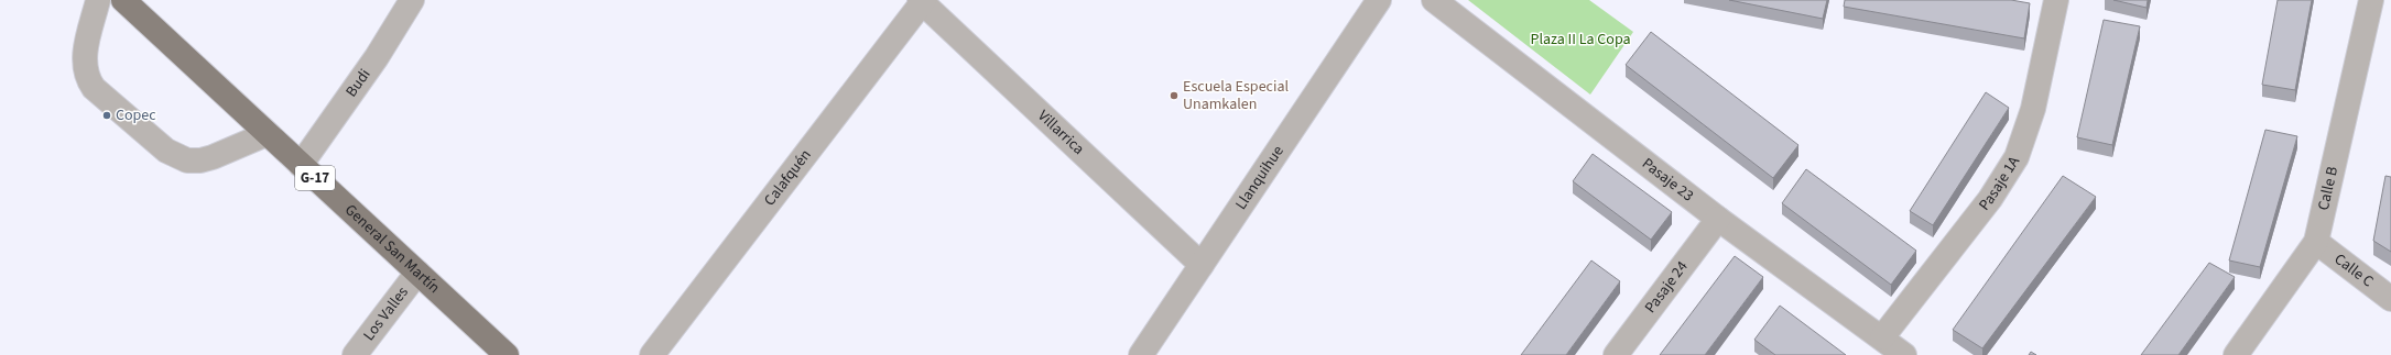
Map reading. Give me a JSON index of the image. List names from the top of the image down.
{
  "streets": {
    "main road": ["G-17", "General San Martín"],
    "street": [
      "Budi",
      "Villarrica",
      "Llanquihue",
      "Calafquén",
      "Pasaje 23",
      "Pasaje 1A",
      "Calle B",
      "Calle C",
      "Pasaje 24",
      "Los Valles"
    ]
  },
  "crossings": [
    ["Budi", "General San Martín"],
    ["Villarrica", "Llanquihue"],
    ["Villarrica", "Calafquén"],
    ["Pasaje 23", "Pasaje 1A"],
    ["Pasaje 23", "Pasaje 24"],
    ["Calle B", "Calle C"],
    ["General San Martín", "Los Valles"]
  ],
  "parks": ["Plaza II La Copa"],
  "places": ["Escuela Especial Unamkalen", "Copec"]
}
